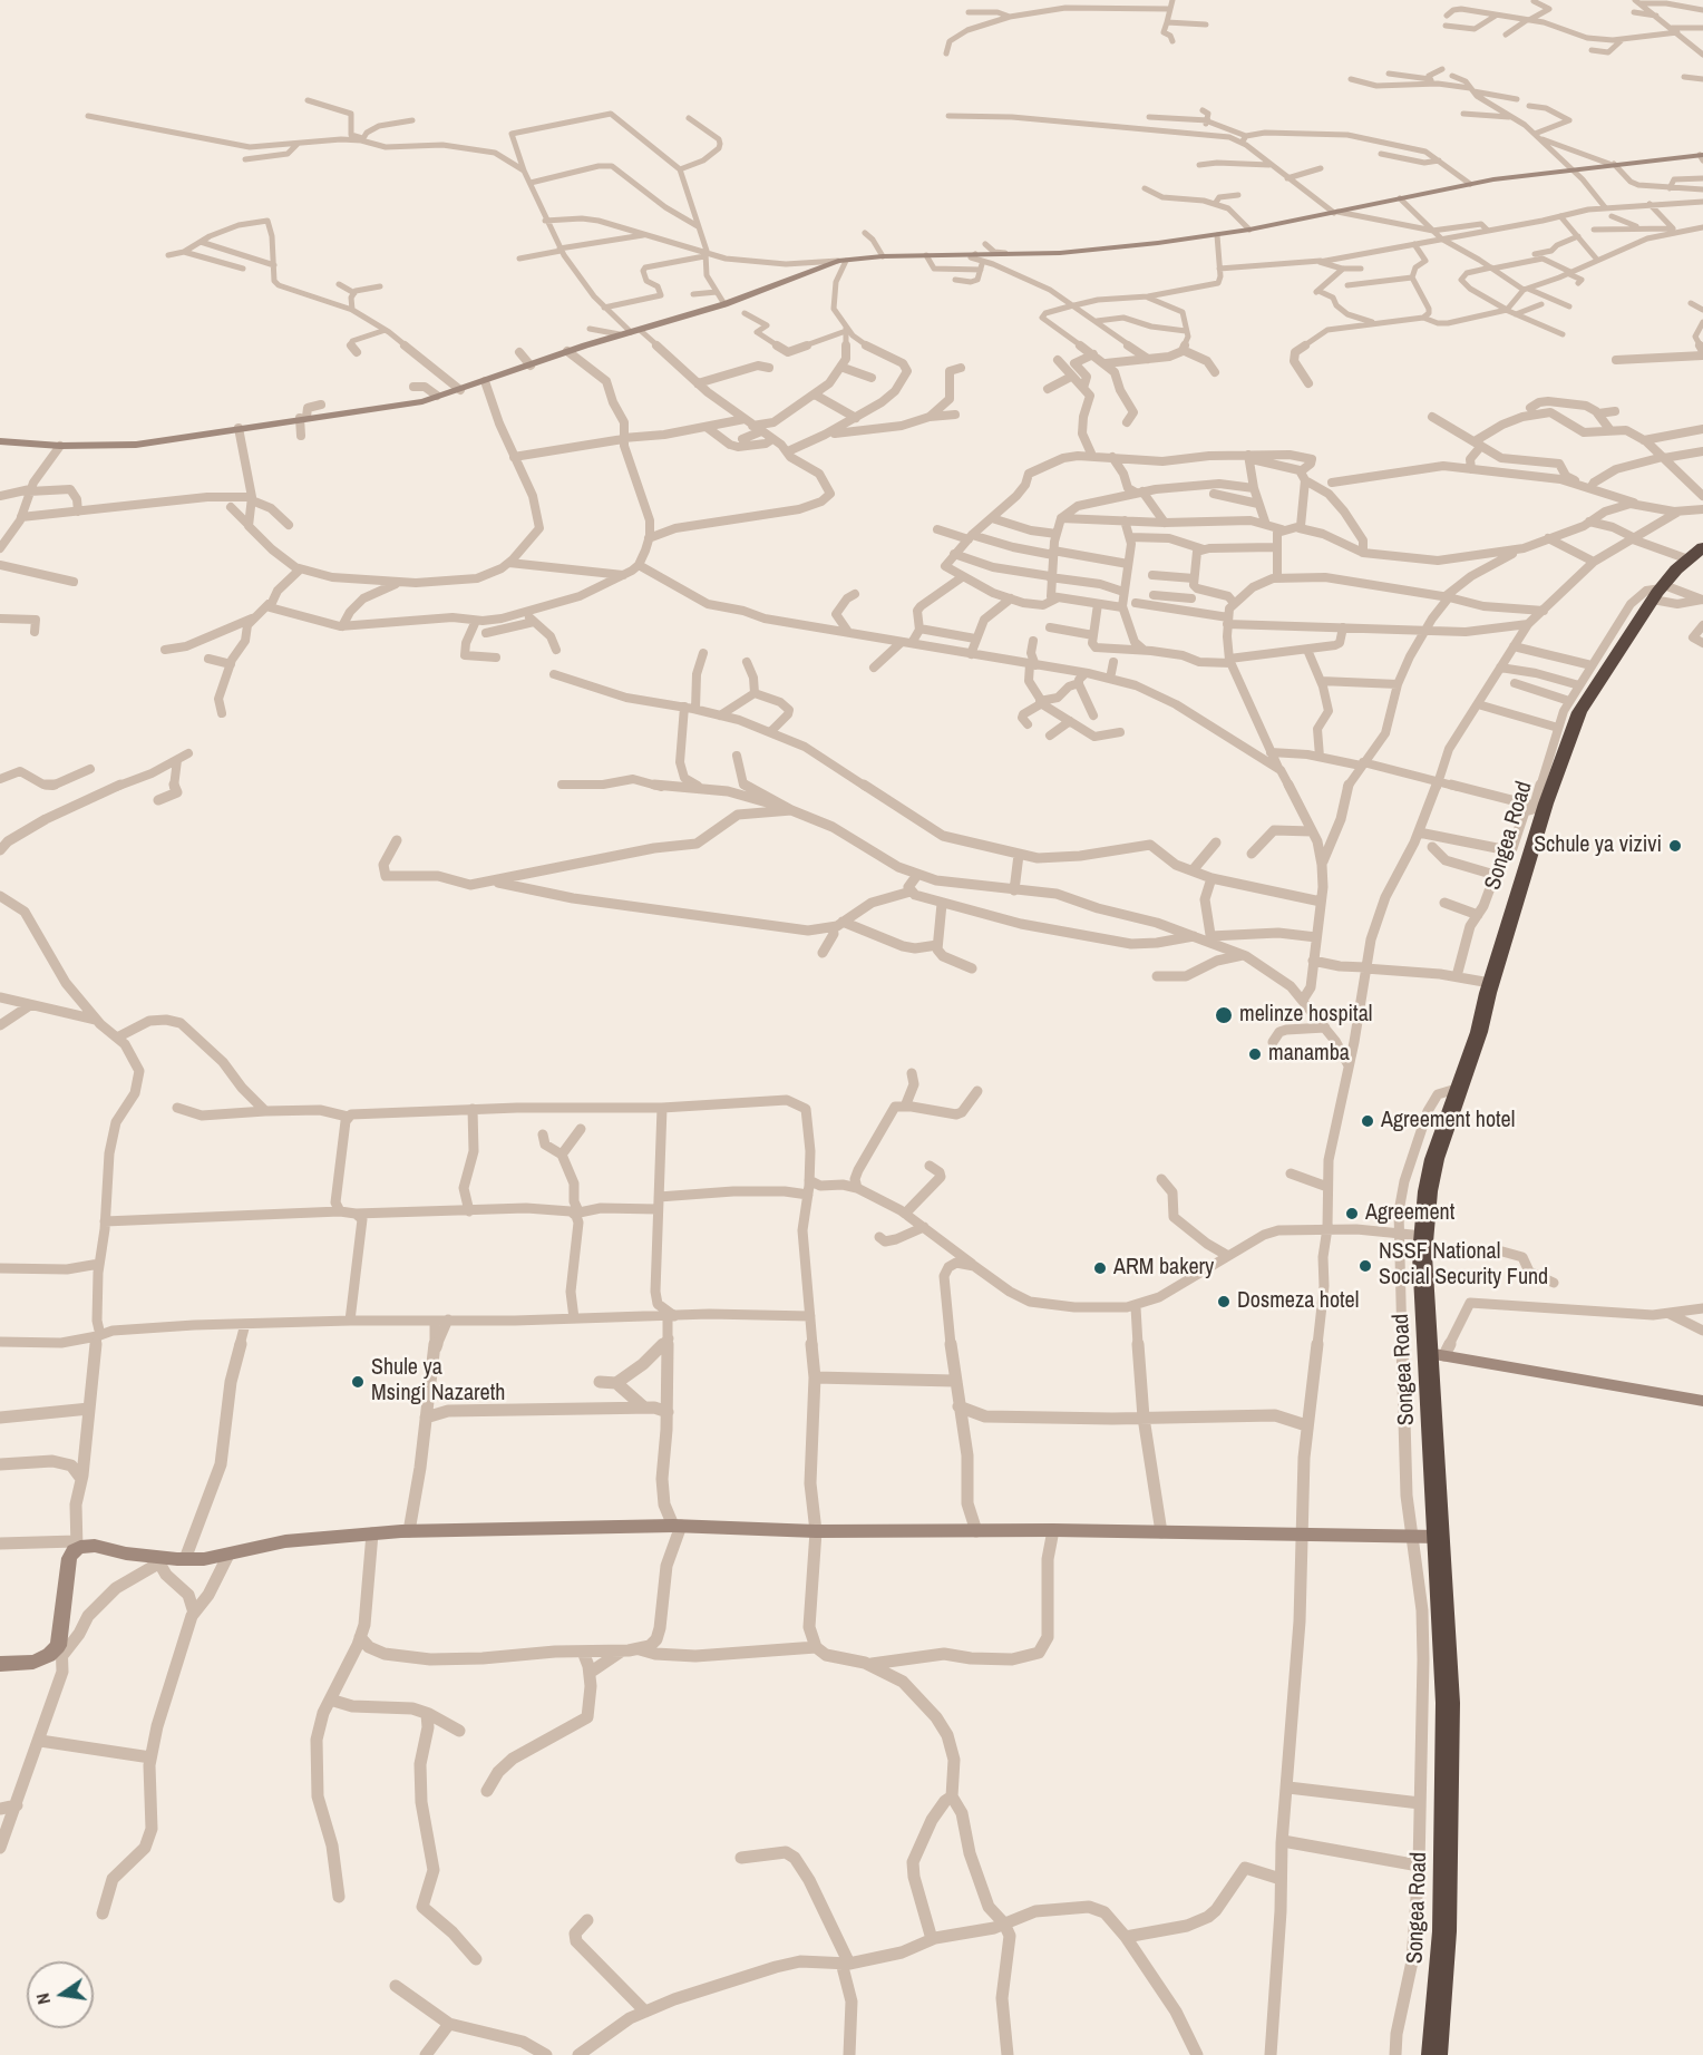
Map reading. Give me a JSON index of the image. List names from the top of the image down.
{
  "streets": {
    "highway": ["Songea Road"]
  },
  "places": [
    "Schule ya vizivi",
    "melinze hospital",
    "manamba",
    "Agreement hotel",
    "Agreement",
    "NSSF National Social Security Fund",
    "ARM bakery",
    "Dosmeza hotel",
    "Shule ya Msingi Nazareth"
  ],
  "north": "left"
}
